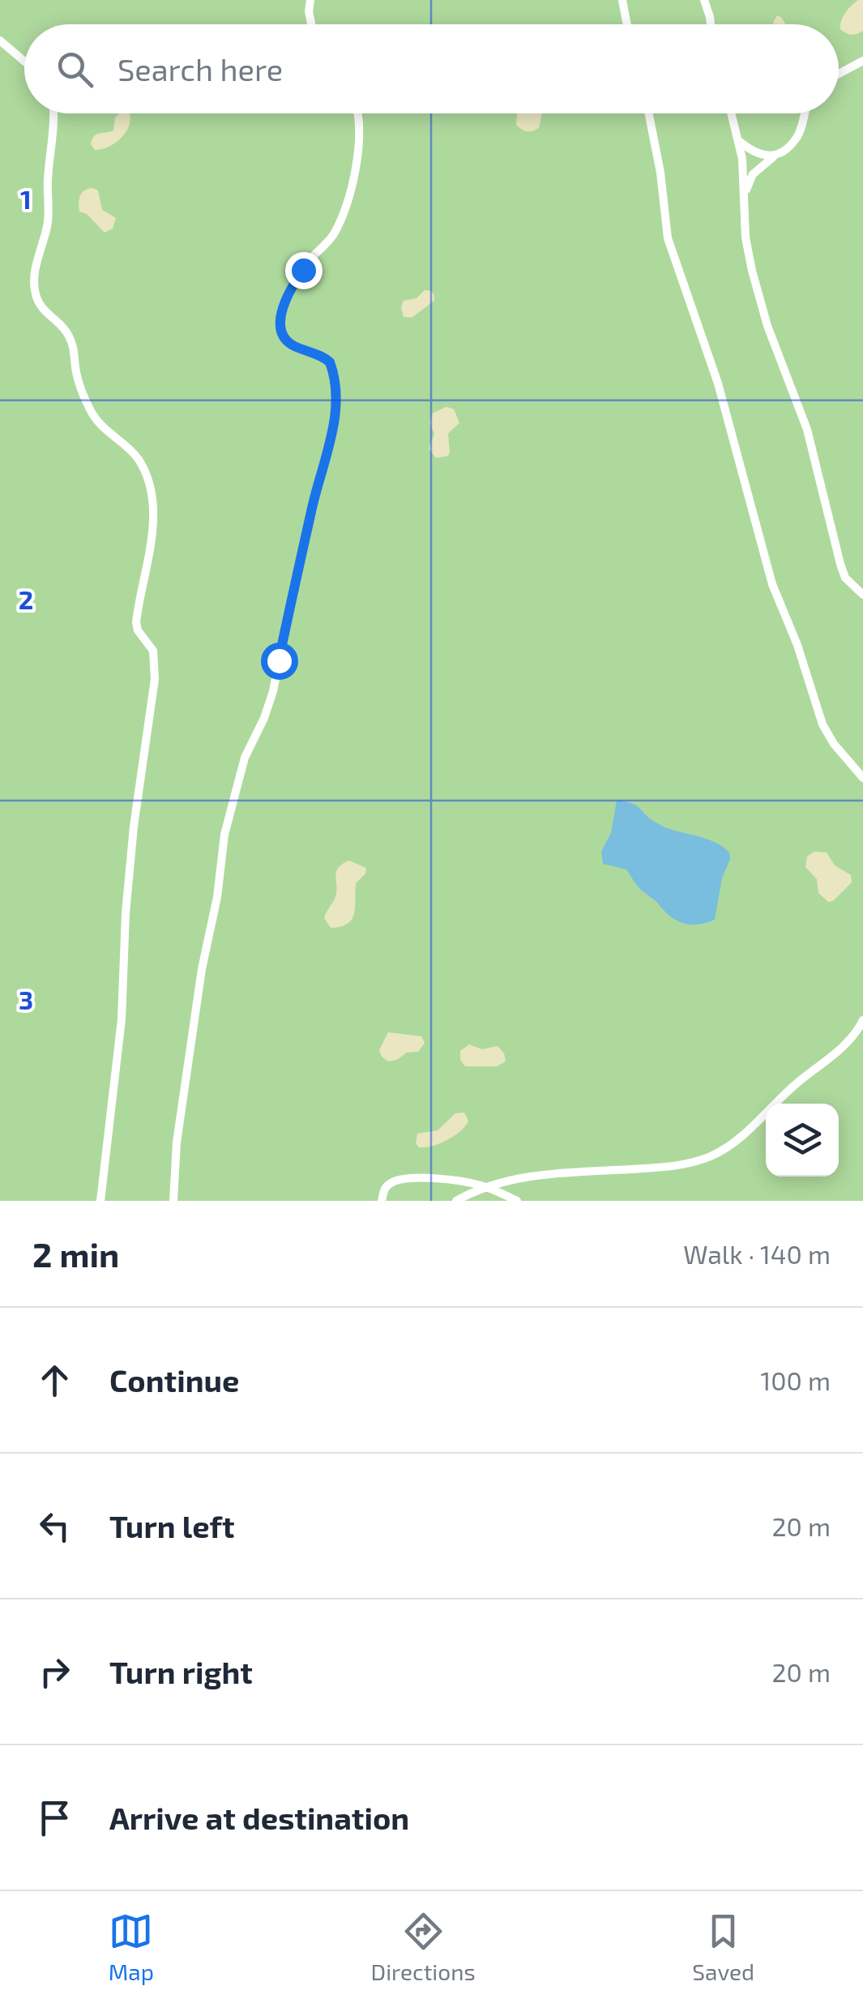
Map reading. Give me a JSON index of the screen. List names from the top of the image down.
{
  "page": {
    "search": "Search here",
    "heading": ["2 min", "Walk · 140 m"],
    "list": [
      ["Continue", "100 m"],
      ["Turn left", "20 m"],
      ["Turn right", "20 m"],
      "Arrive at destination"
    ],
    "nav": ["Map", "Directions", "Saved"]
  },
  "grid": {
    "rows": ["1", "2", "3"]
  }
}
